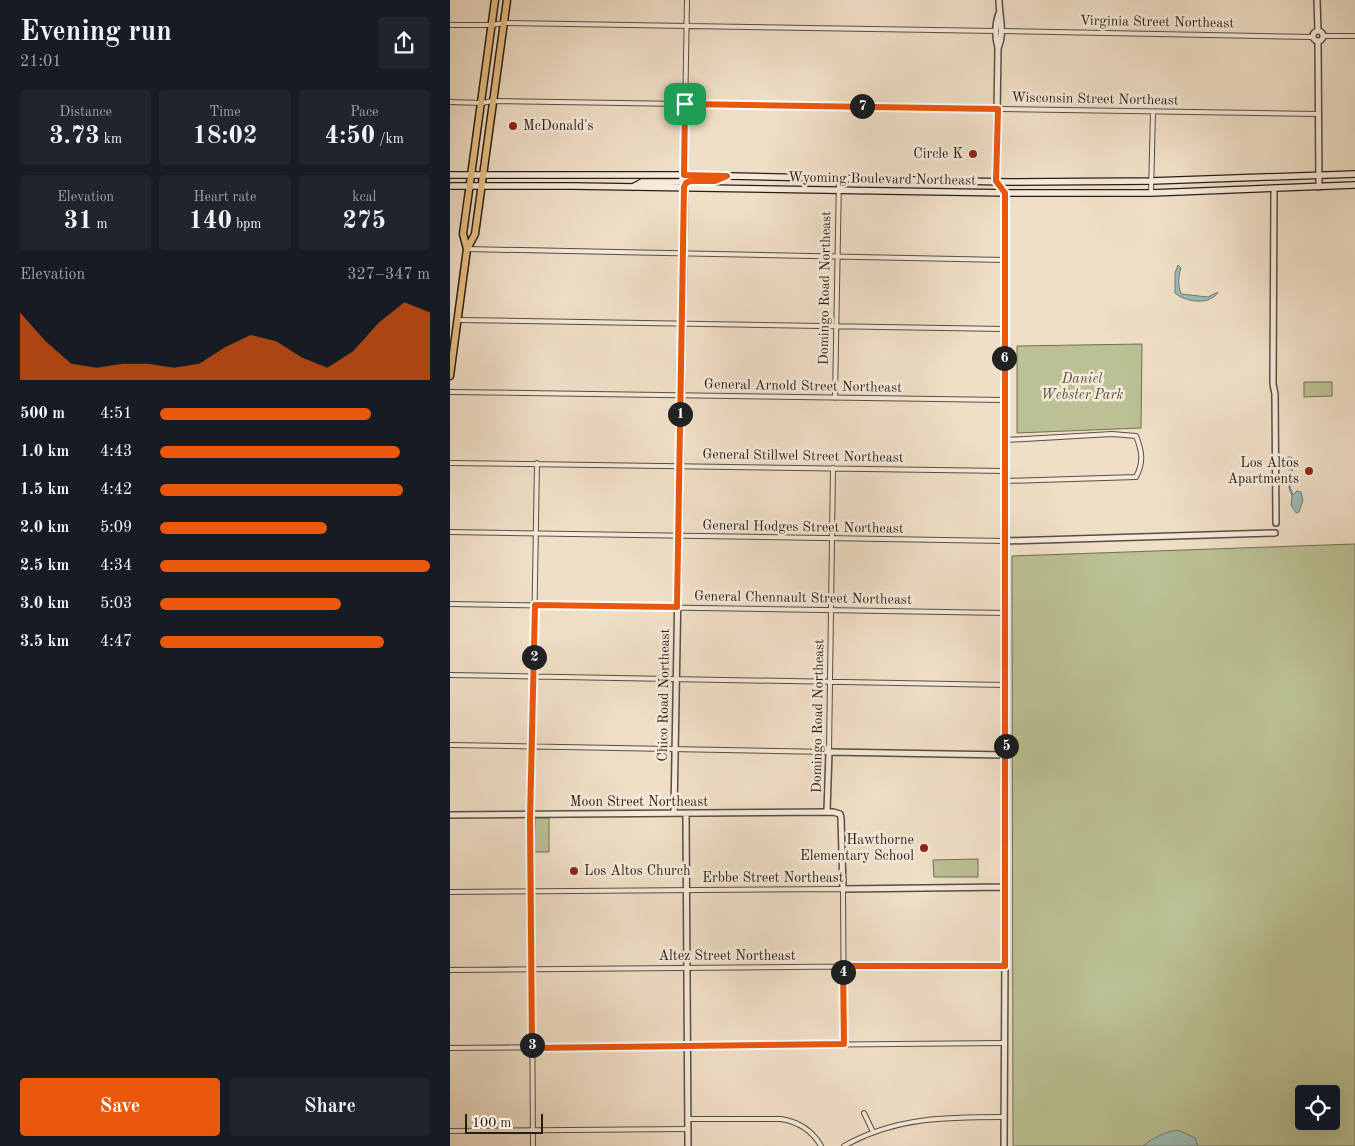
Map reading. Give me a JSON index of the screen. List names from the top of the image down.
{
  "streets": {
    "main road": ["Wyoming Boulevard Northeast"],
    "street": [
      "Virginia Street Northeast",
      "Wisconsin Street Northeast",
      "Domingo Road Northeast",
      "General Arnold Street Northeast",
      "General Stillwel Street Northeast",
      "General Hodges Street Northeast",
      "General Chennault Street Northeast",
      "Chico Road Northeast",
      "Moon Street Northeast",
      "Erbbe Street Northeast",
      "Altez Street Northeast"
    ]
  },
  "crossings": [
    ["Wyoming Boulevard Northeast", "Domingo Road Northeast"],
    ["Wyoming Boulevard Northeast", "Chico Road Northeast"],
    ["Domingo Road Northeast", "General Arnold Street Northeast"],
    ["Domingo Road Northeast", "General Stillwel Street Northeast"],
    ["Domingo Road Northeast", "General Hodges Street Northeast"],
    ["Domingo Road Northeast", "General Chennault Street Northeast"],
    ["Domingo Road Northeast", "Moon Street Northeast"],
    ["Domingo Road Northeast", "Erbbe Street Northeast"],
    ["Domingo Road Northeast", "Altez Street Northeast"],
    ["General Arnold Street Northeast", "Chico Road Northeast"],
    ["General Stillwel Street Northeast", "Chico Road Northeast"],
    ["General Hodges Street Northeast", "Chico Road Northeast"],
    ["General Chennault Street Northeast", "Chico Road Northeast"],
    ["Chico Road Northeast", "Moon Street Northeast"]
  ],
  "parks": ["Daniel Webster Park"],
  "places": [
    "McDonald's",
    "Circle K",
    "Los Altos Apartments",
    "Hawthorne Elementary School",
    "Los Altos Church"
  ],
  "scale_bar": "100 m",
  "page": {
    "heading": ["Evening run", "21:01"],
    "stats": [
      ["Distance", "3.73 km"],
      ["Time", "18:02"],
      ["Pace", "4:50 /km"],
      ["Elevation", "31 m"],
      ["Heart rate", "140 bpm"],
      ["kcal", "275"]
    ],
    "pins": [
      "7",
      "6",
      "1",
      "2",
      "5",
      "4",
      "3"
    ],
    "chart": ["Elevation", "327–347 m"],
    "list": [
      {
        "name": "500 m",
        "note": "4:51"
      },
      {
        "name": "1.0 km",
        "note": "4:43"
      },
      {
        "name": "1.5 km",
        "note": "4:42"
      },
      {
        "name": "2.0 km",
        "note": "5:09"
      },
      {
        "name": "2.5 km",
        "note": "4:34"
      },
      {
        "name": "3.0 km",
        "note": "5:03"
      },
      {
        "name": "3.5 km",
        "note": "4:47"
      }
    ],
    "buttons": ["Save", "Share"],
    "scale": "100 m"
  }
}
